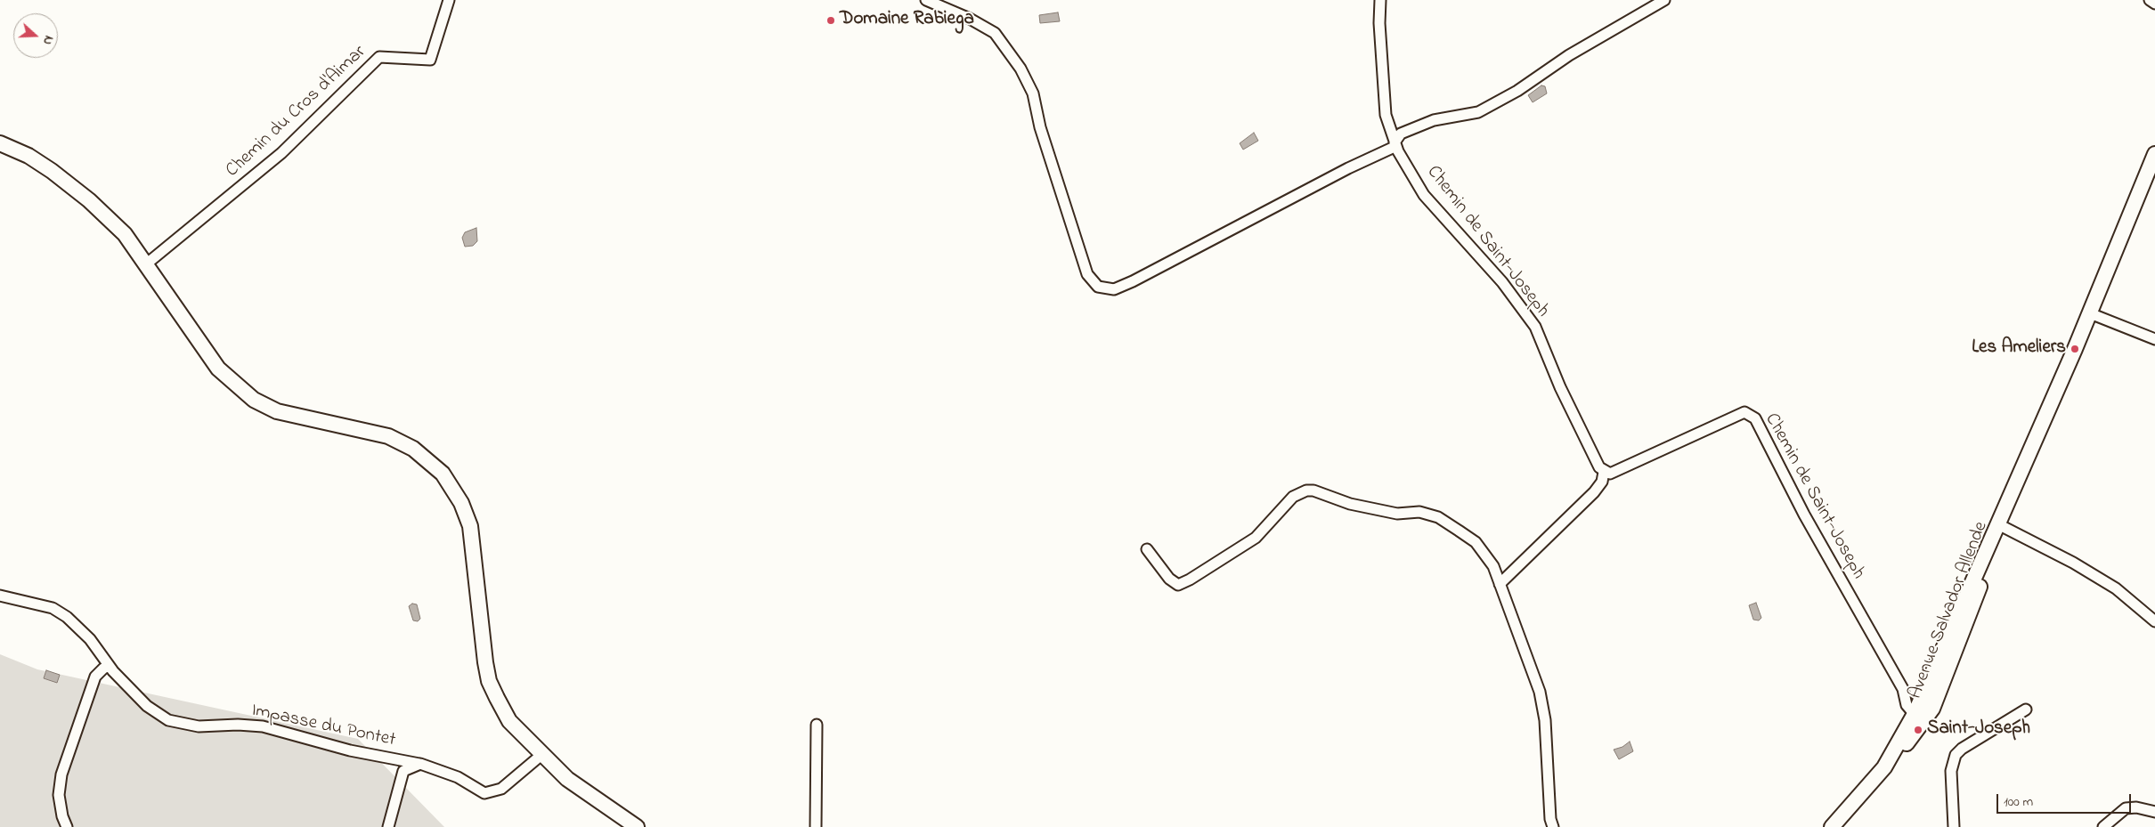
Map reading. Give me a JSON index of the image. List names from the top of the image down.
{
  "streets": {
    "main road": ["Avenue Salvador Allende"],
    "street": ["Chemin du Cros d'Aimar", "Chemin de Saint-Joseph", "Impasse du Pontet"]
  },
  "crossings": [
    ["Chemin de Saint-Joseph", "Avenue Salvador Allende"]
  ],
  "places": ["Domaine Rabiega", "Les Ameliers", "Saint-Joseph"],
  "scale_bar": "100 m",
  "north": "right"
}
